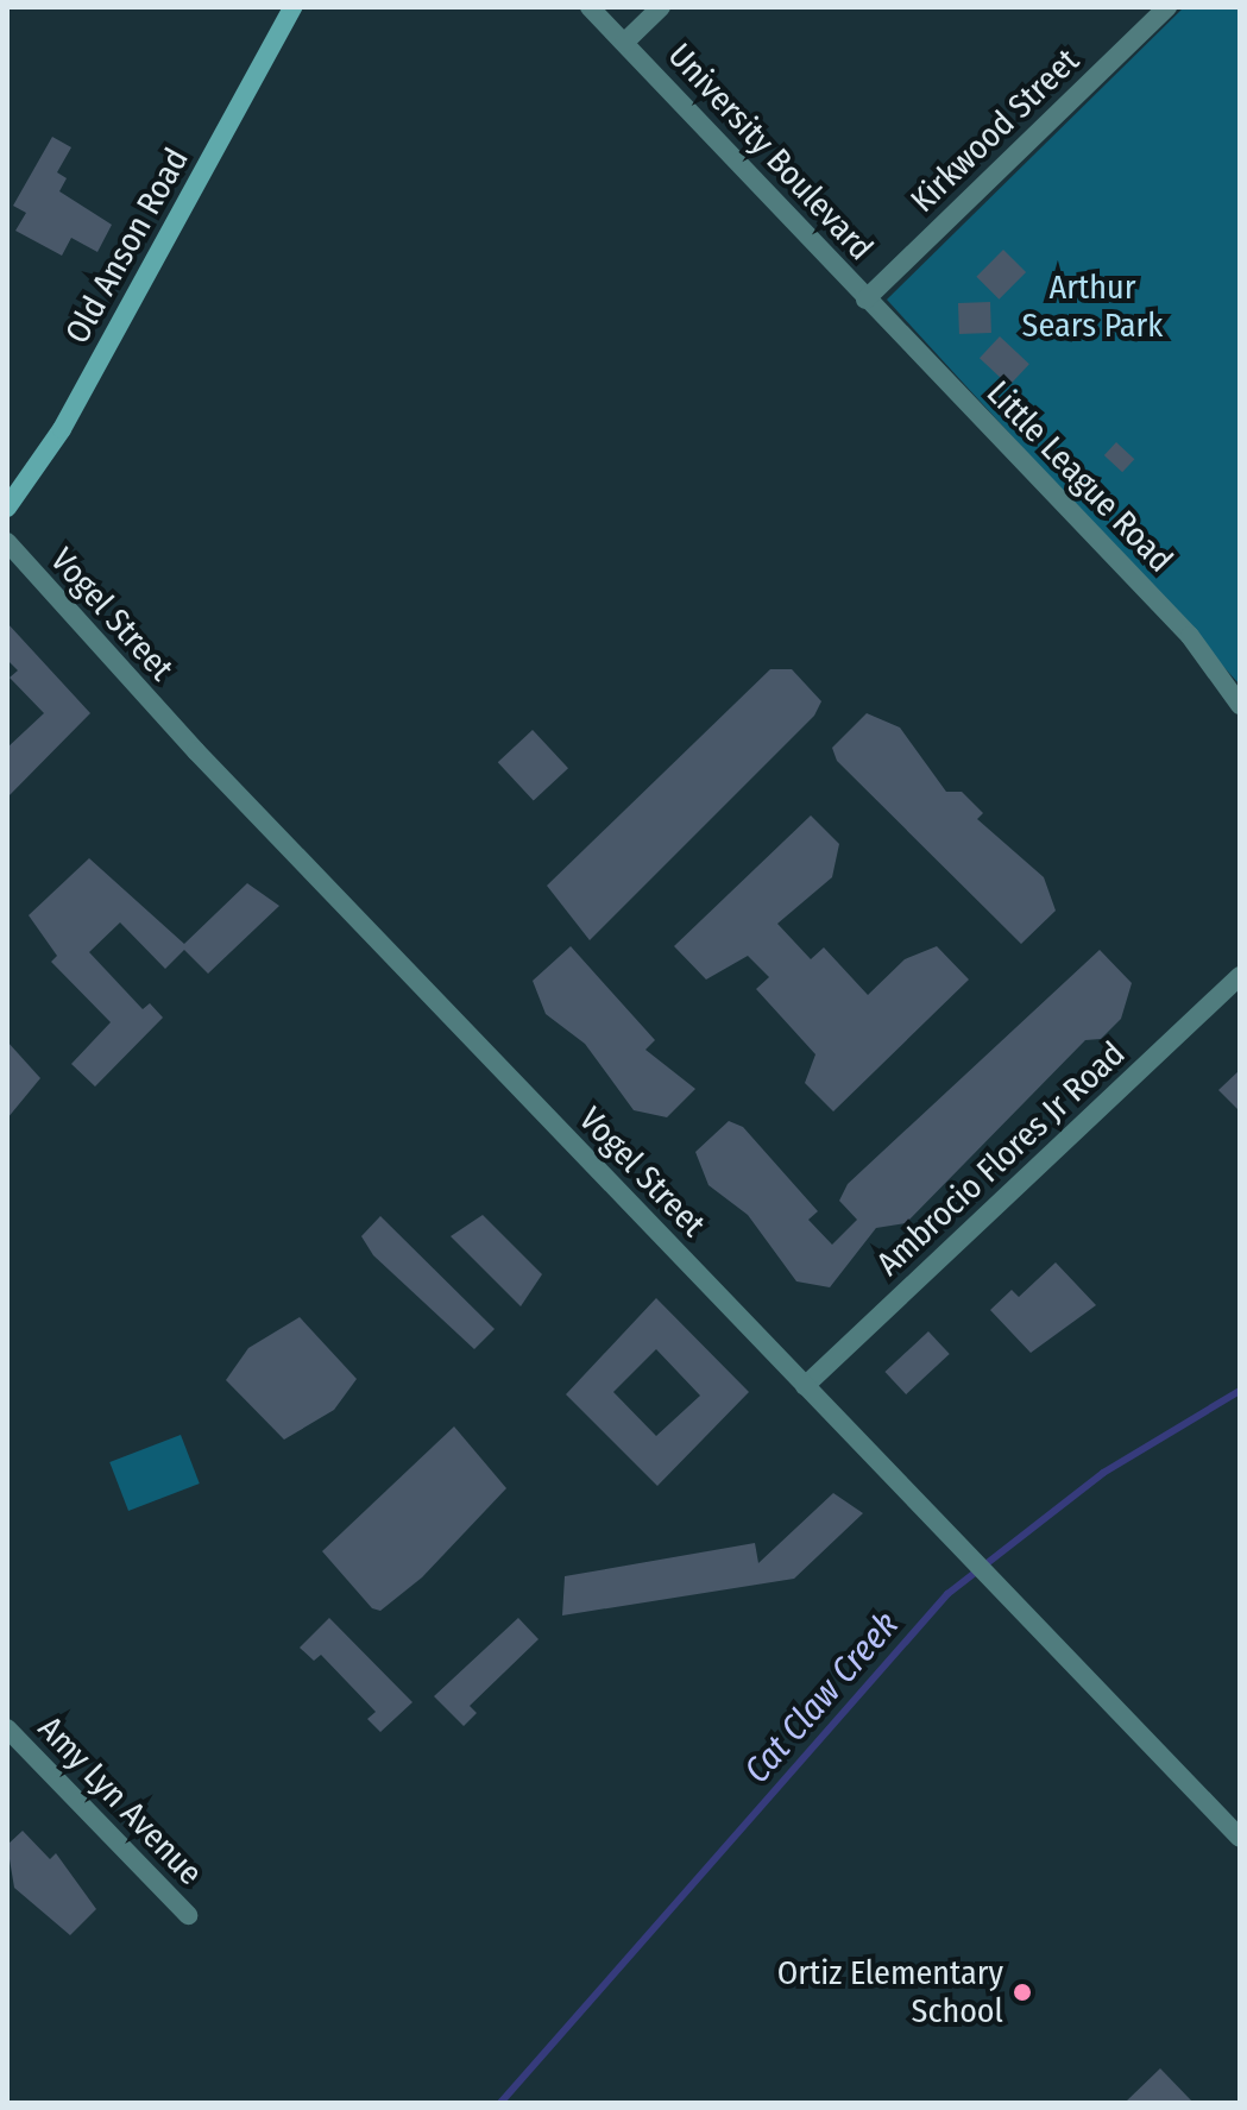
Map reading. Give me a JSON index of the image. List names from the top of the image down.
{
  "streets": {
    "main road": ["Old Anson Road"],
    "street": [
      "Kirkwood Street",
      "University Boulevard",
      "Little League Road",
      "Vogel Street",
      "Ambrocio Flores Jr Road",
      "Amy Lyn Avenue"
    ]
  },
  "crossings": [
    ["Kirkwood Street", "University Boulevard"],
    ["Kirkwood Street", "Little League Road"],
    ["University Boulevard", "Little League Road"],
    ["Vogel Street", "Ambrocio Flores Jr Road"]
  ],
  "water": ["Cat Claw Creek"],
  "parks": ["Arthur Sears Park"],
  "places": ["Ortiz Elementary School"]
}
